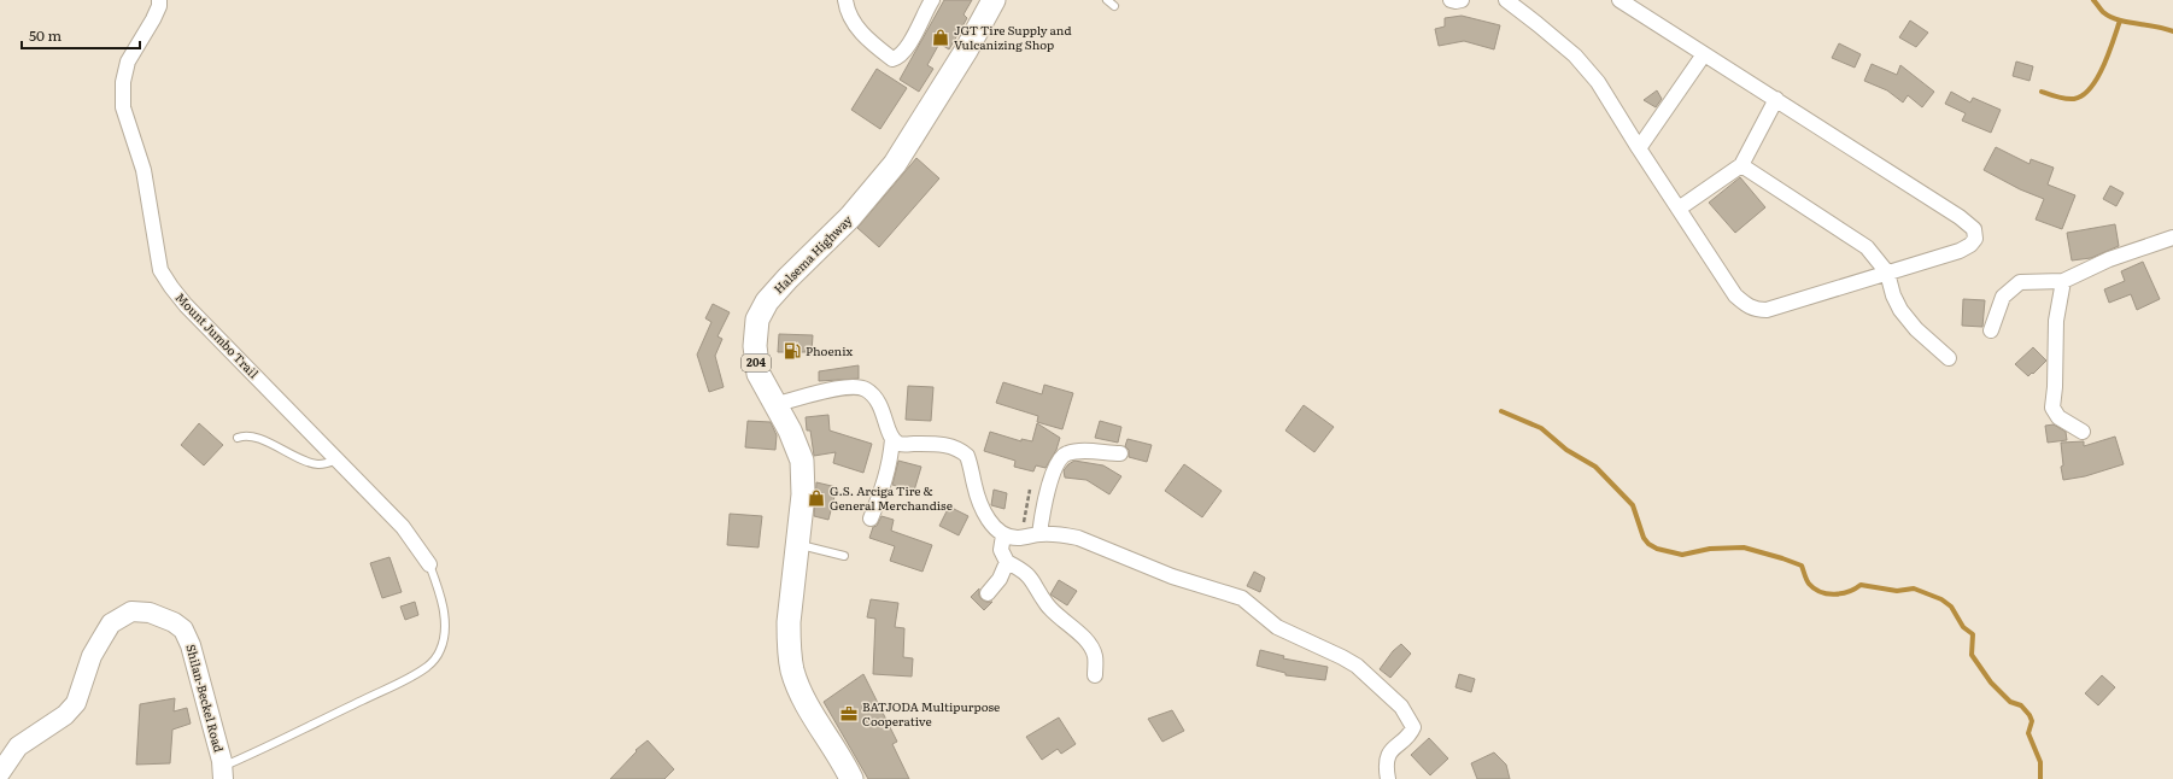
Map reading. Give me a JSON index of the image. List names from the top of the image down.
{
  "streets": {
    "highway": ["Halsema Highway", "204"],
    "main road": ["Shilan-Beckel Road"],
    "street": ["Mount Jumbo Trail"]
  },
  "places": {
    "shop": ["JGT Tire Supply and Vulcanizing Shop", "G.S. Arciga Tire & General Merchandise"],
    "fuel station": ["Phoenix"],
    "office": ["BATJODA Multipurpose Cooperative"]
  },
  "scale_bar": "50 m"
}
